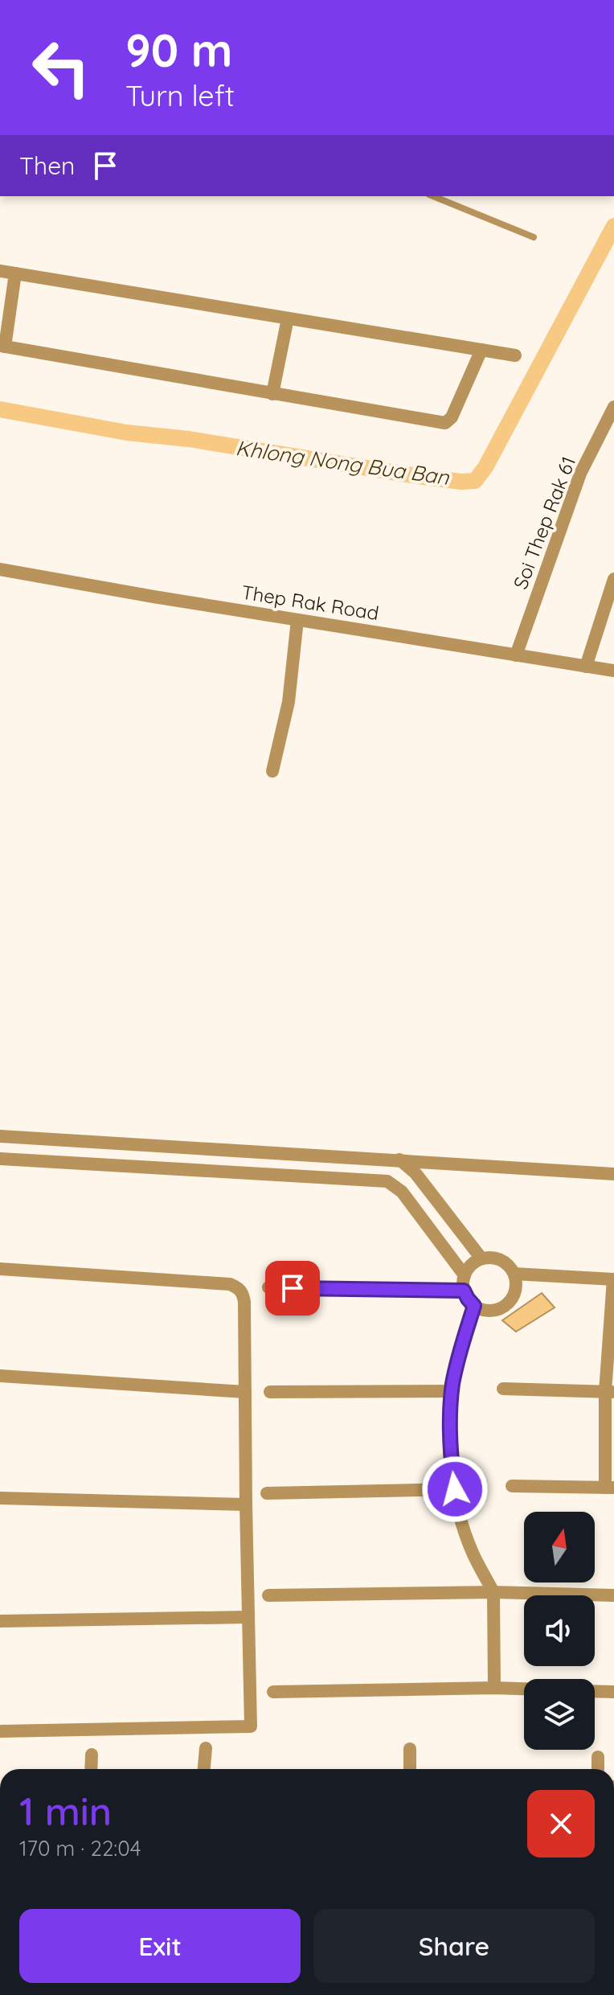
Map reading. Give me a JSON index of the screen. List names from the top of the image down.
{
  "streets": {
    "street": ["Soi Thep Rak 61", "Thep Rak Road"]
  },
  "crossings": [
    ["Soi Thep Rak 61", "Thep Rak Road"]
  ],
  "water": ["Khlong Nong Bua Ban"],
  "north": "top",
  "page": {
    "turn": ["90 m", "Turn left"],
    "then": "Then",
    "heading": ["1 min", "170 m · 22:04"],
    "buttons": ["Exit", "Share"]
  }
}
